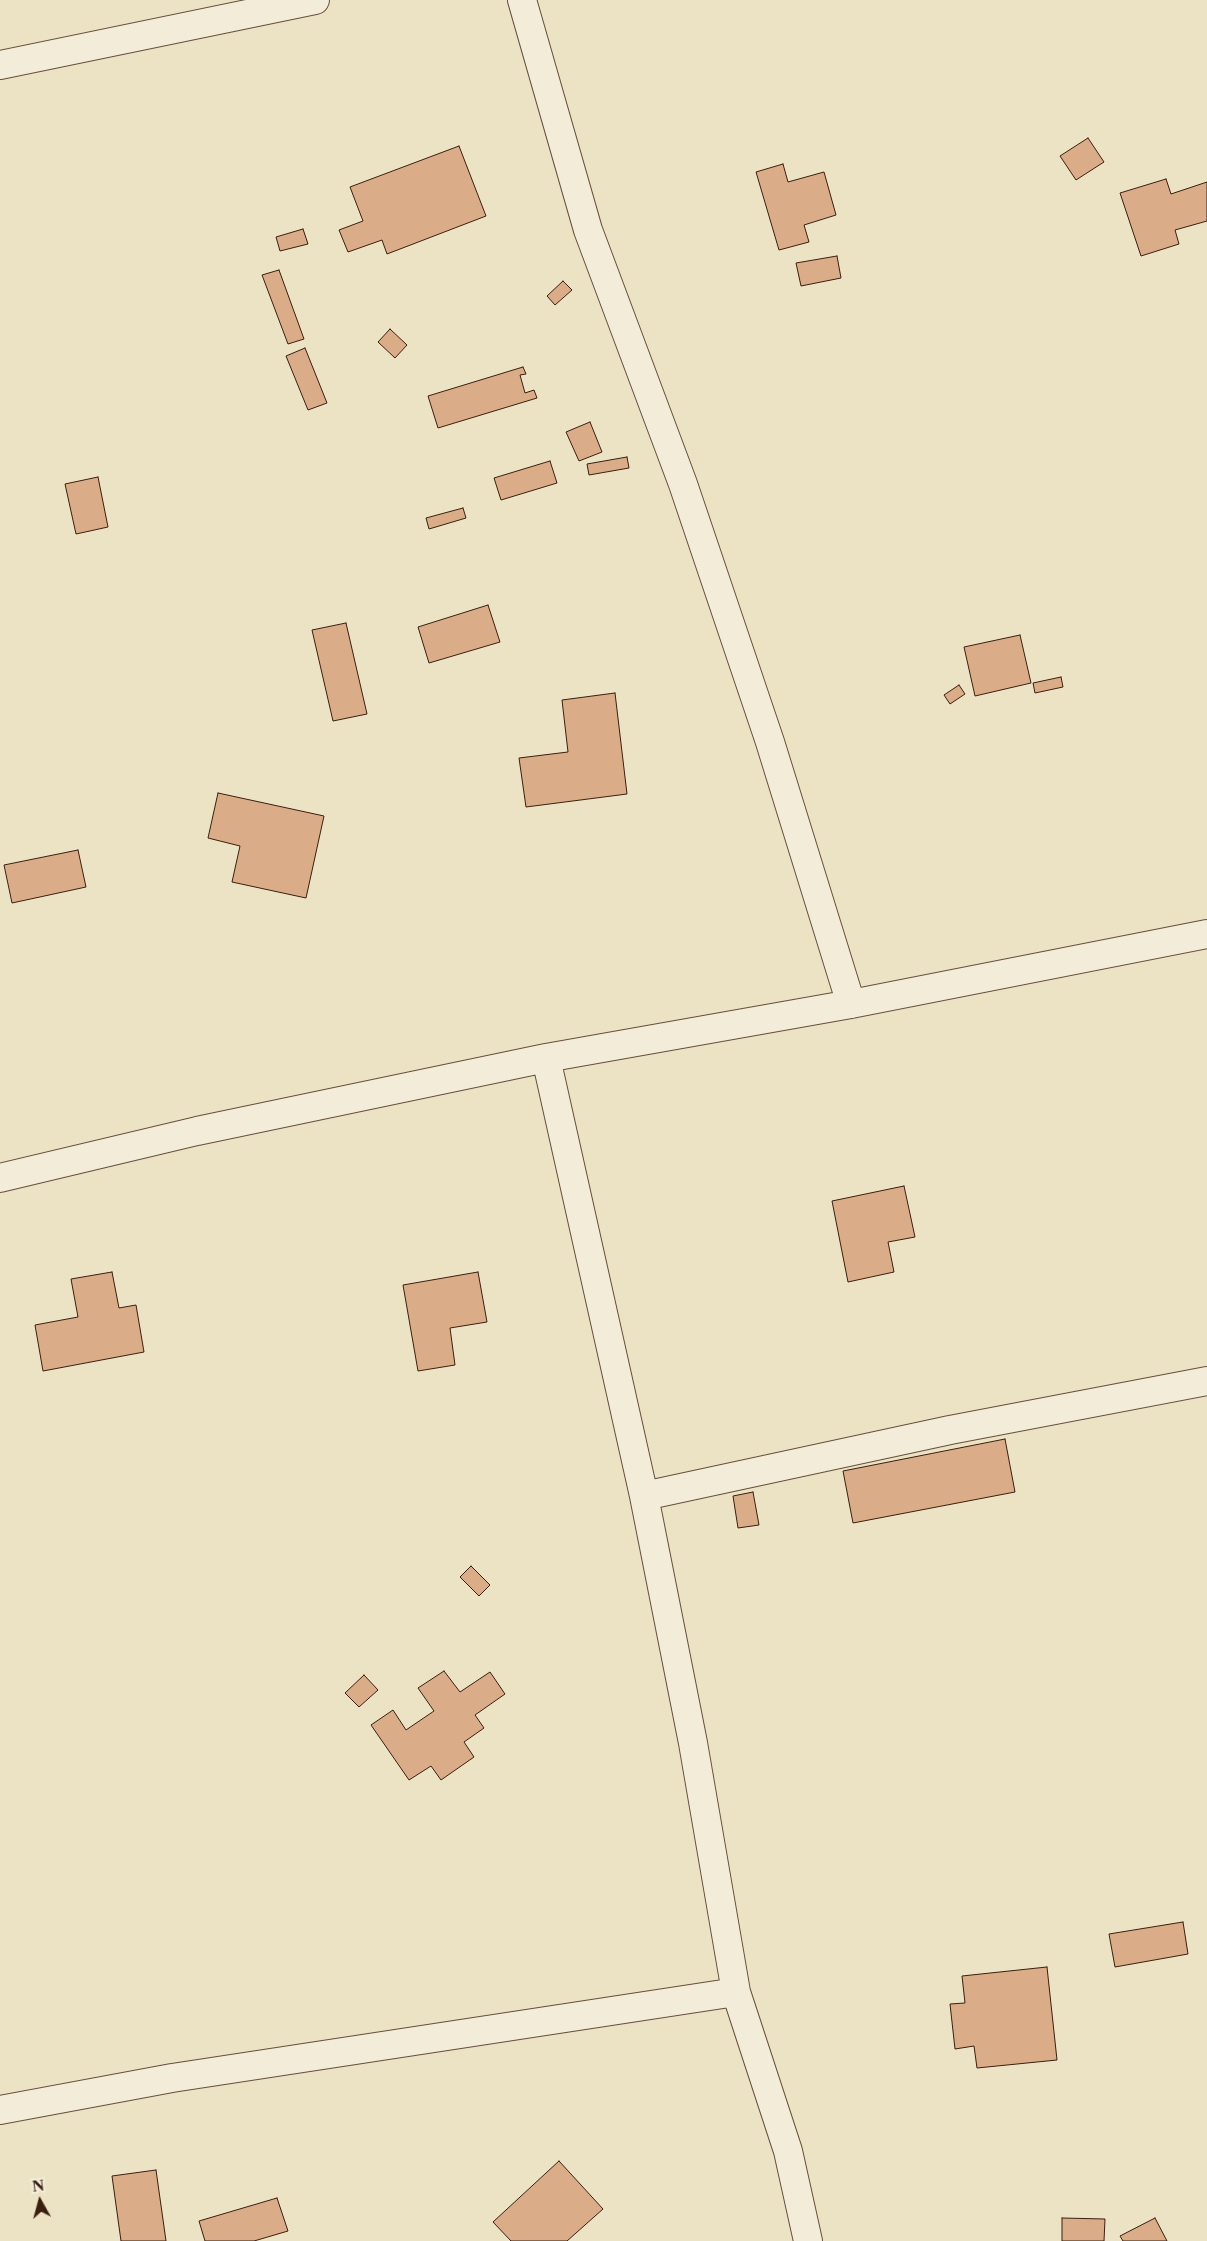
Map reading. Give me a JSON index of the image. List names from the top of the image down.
{
  "north": "top"
}
